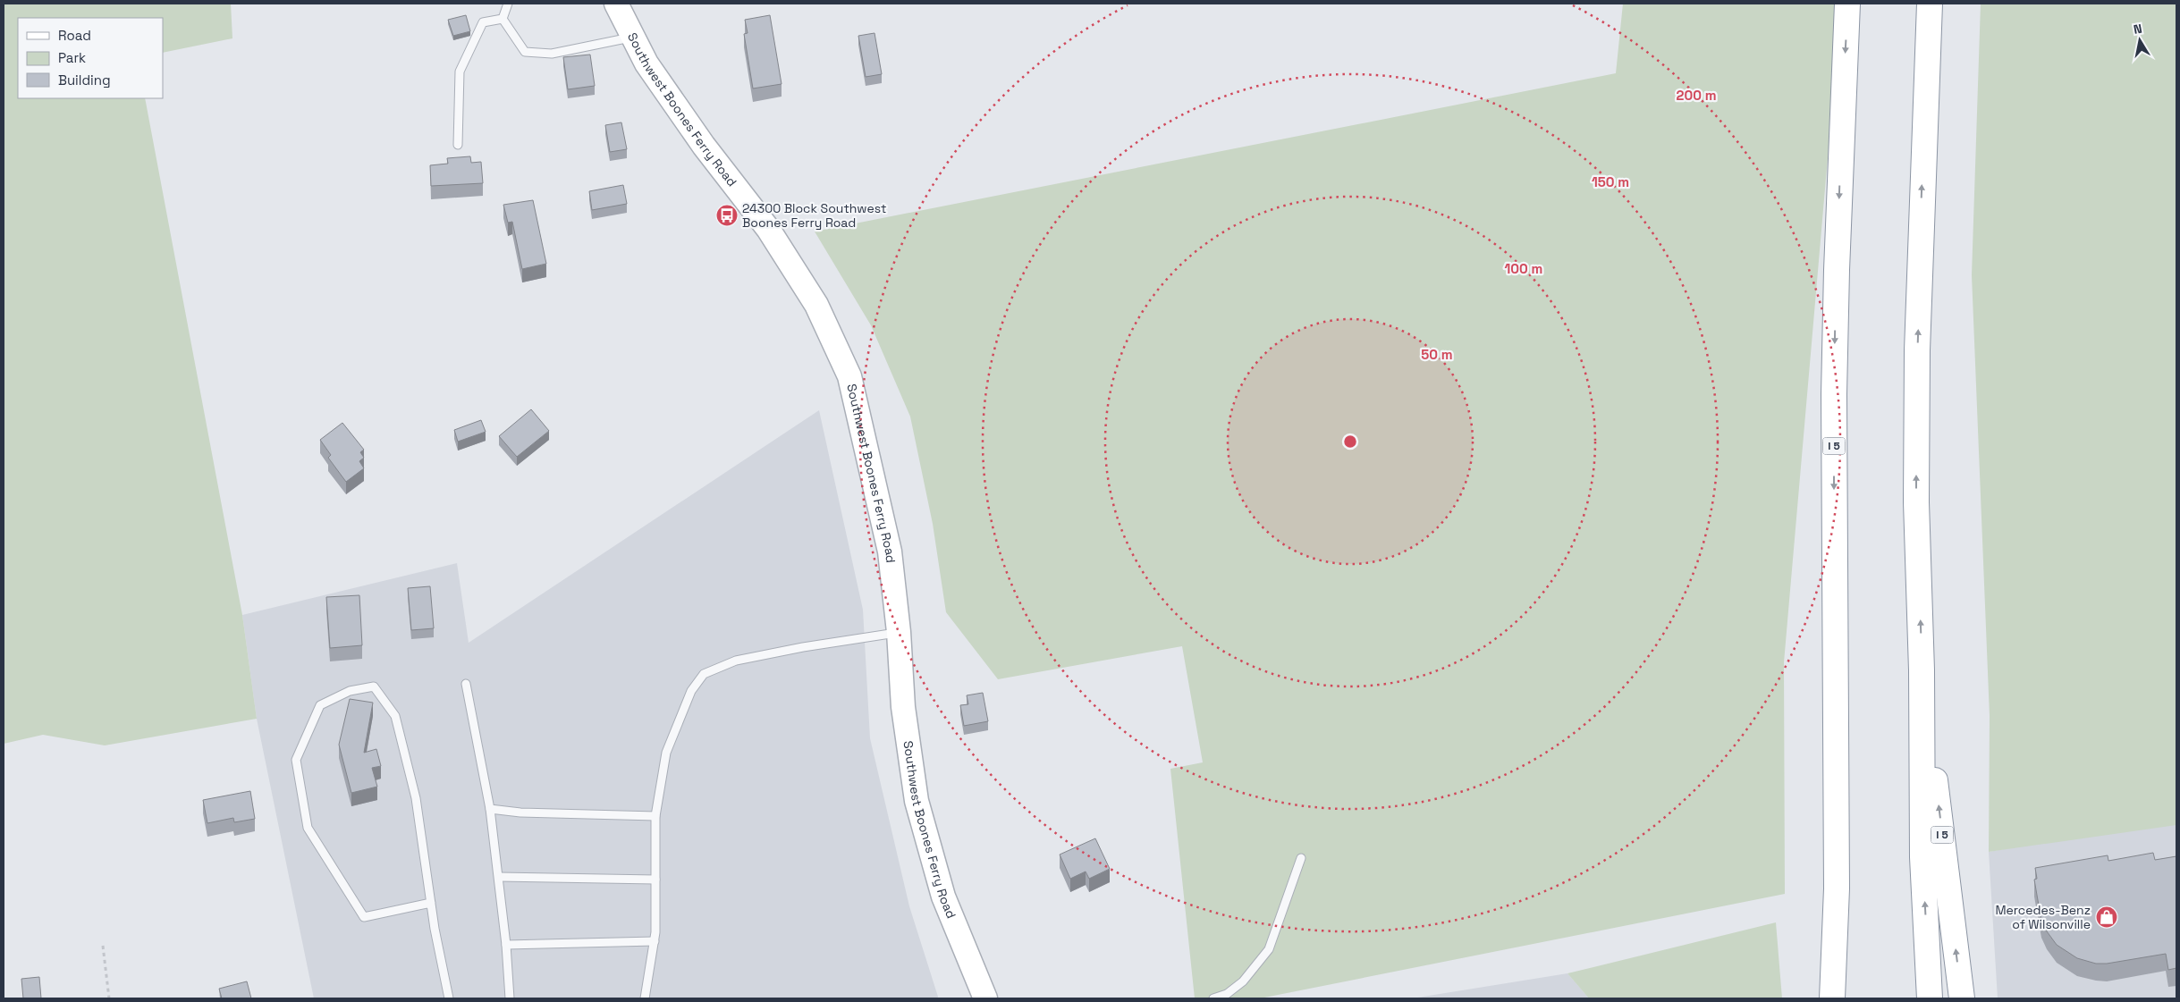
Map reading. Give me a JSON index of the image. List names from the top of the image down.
{
  "streets": {
    "highway": ["I 5"],
    "main road": ["Southwest Boones Ferry Road"]
  },
  "places": {
    "bus stop": ["24300 Block Southwest Boones Ferry Road"],
    "shop": ["Mercedes-Benz of Wilsonville"]
  },
  "legend": ["Road", "Park", "Building"],
  "north": "top",
  "rings": [
    "200 m",
    "150 m",
    "100 m",
    "50 m"
  ]
}
